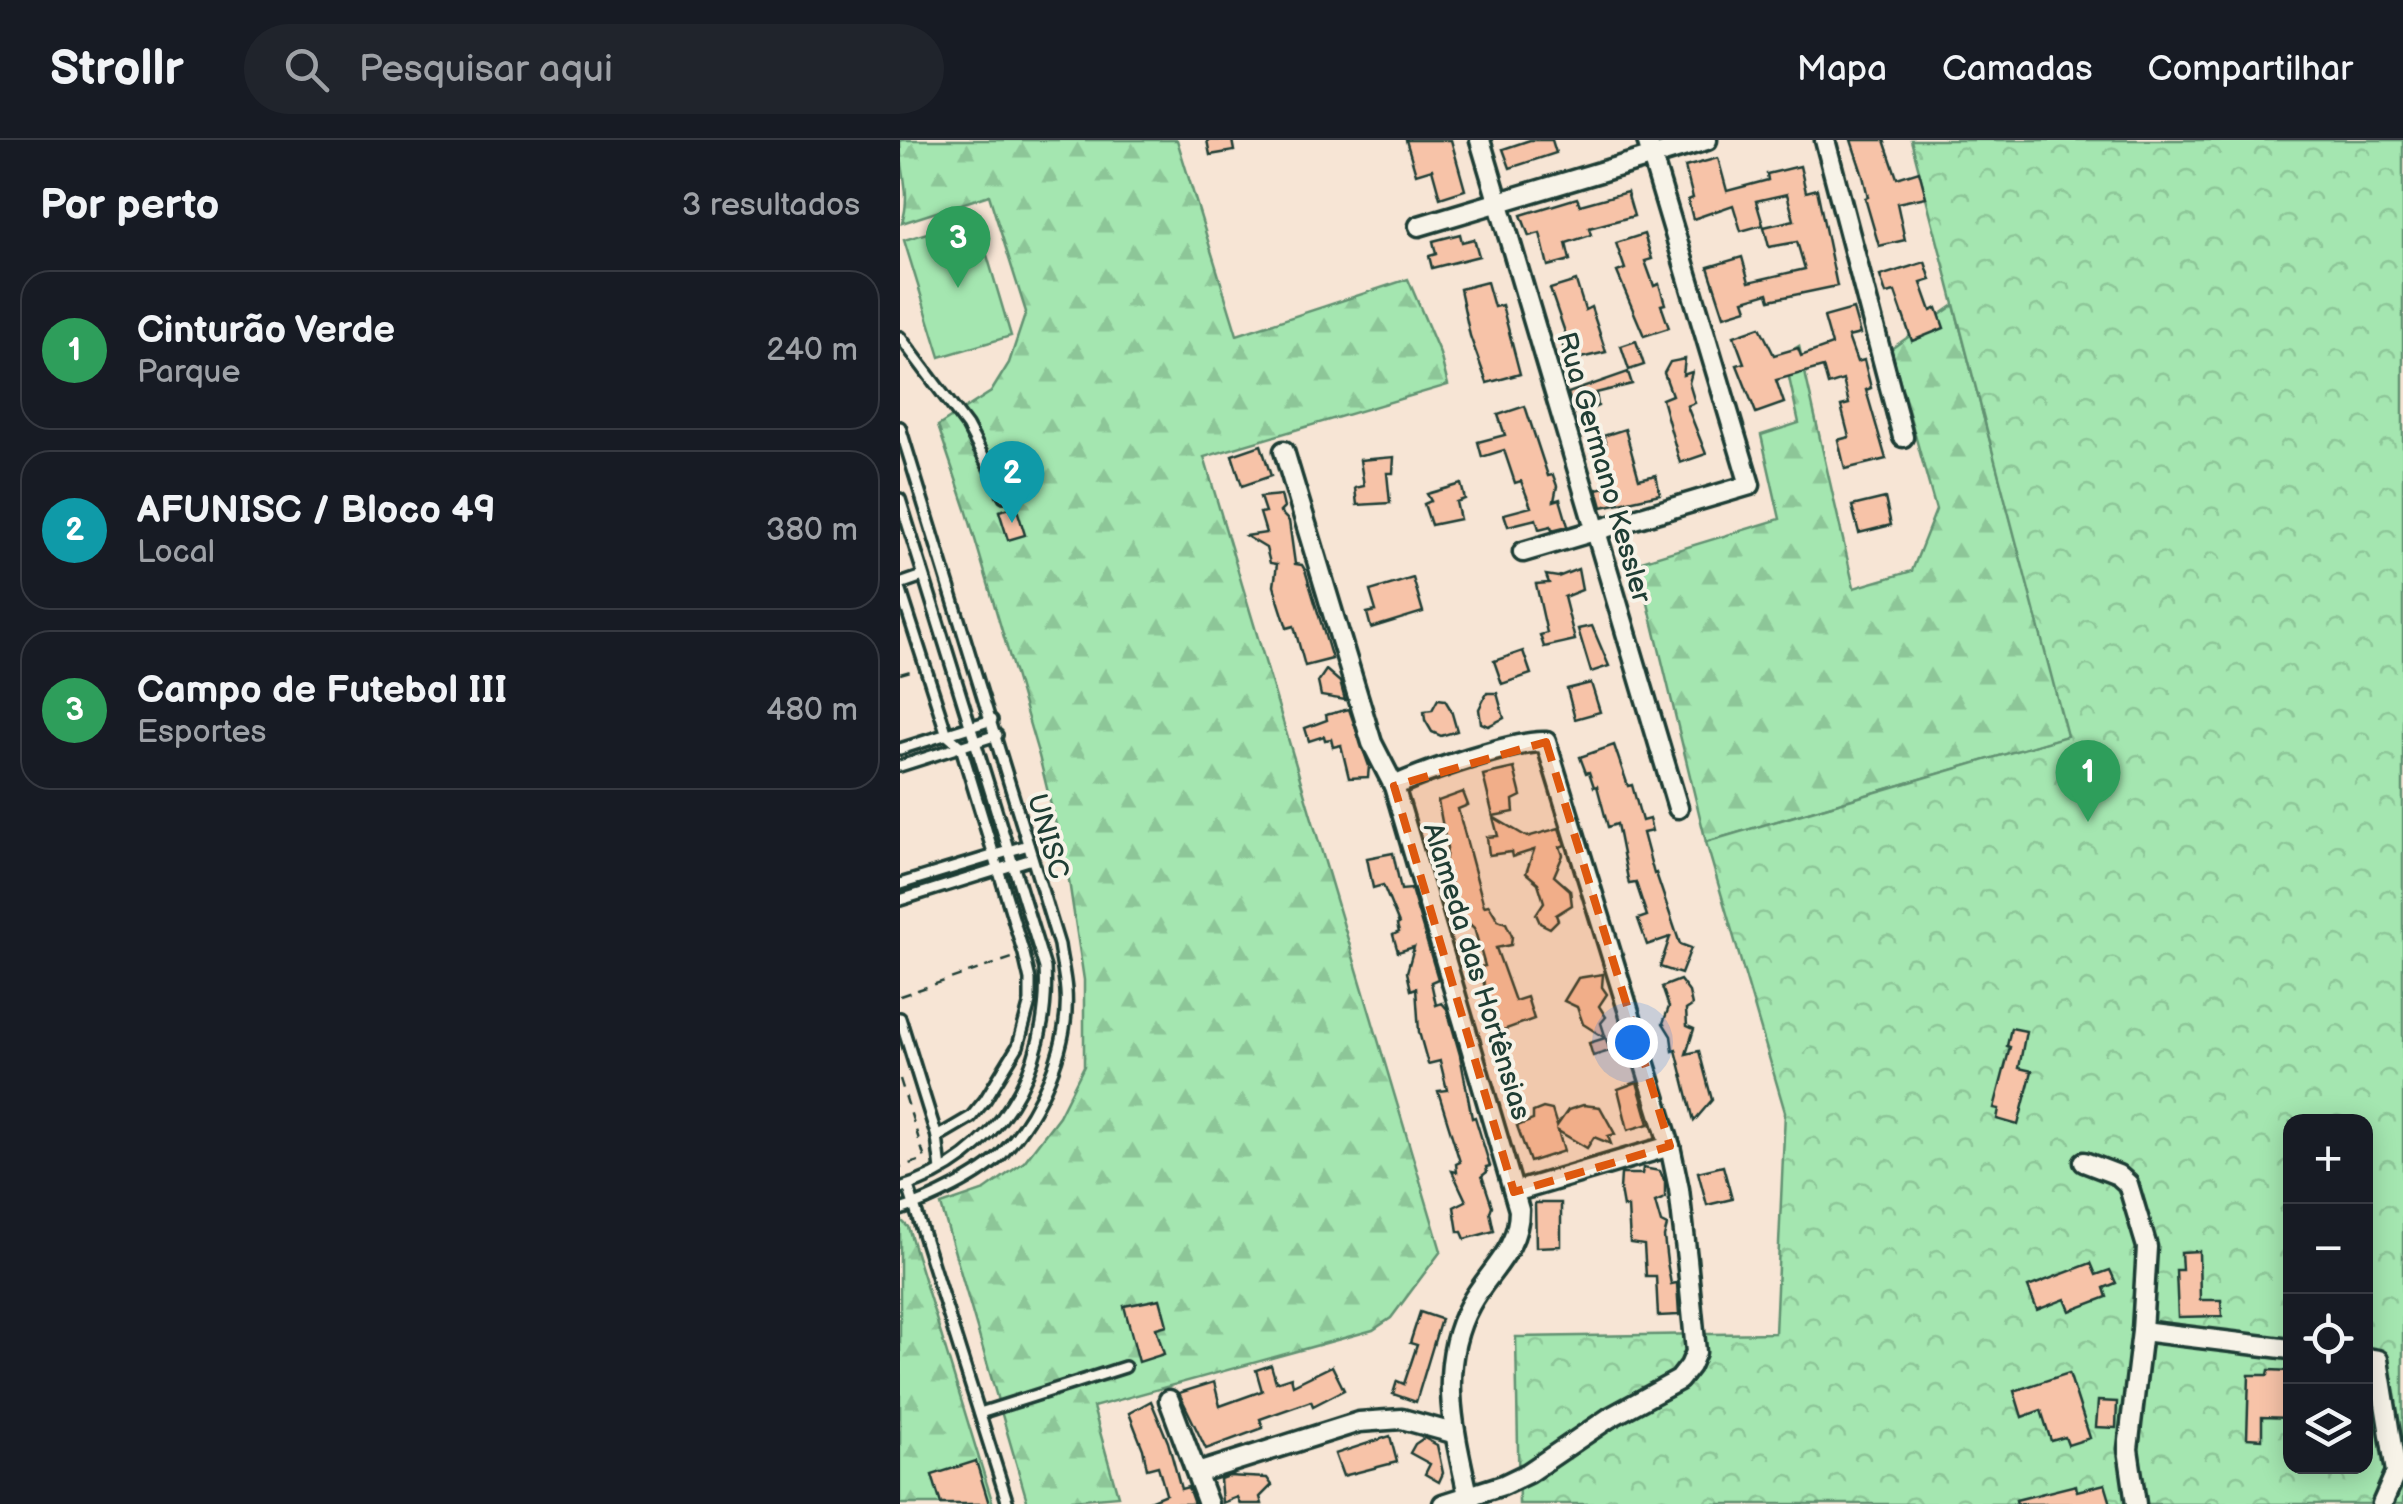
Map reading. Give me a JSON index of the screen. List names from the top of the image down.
{
  "streets": {
    "street": ["Rua Germano Kessler", "Alameda das Hortênsias"],
    "lane": ["UNISC"]
  },
  "page": {
    "header": "Strollr",
    "search": "Pesquisar aqui",
    "nav": ["Mapa", "Camadas", "Compartilhar"],
    "heading": ["Por perto", "3 resultados"],
    "pins": ["3", "2", "1"],
    "list": [
      {
        "mark": "1",
        "name": "Cinturão Verde",
        "note": "Parque",
        "value": "240 m"
      },
      {
        "mark": "2",
        "name": "AFUNISC / Bloco 49",
        "note": "Local",
        "value": "380 m"
      },
      {
        "mark": "3",
        "name": "Campo de Futebol III",
        "note": "Esportes",
        "value": "480 m"
      }
    ],
    "map_buttons": ["+", "−"]
  }
}
